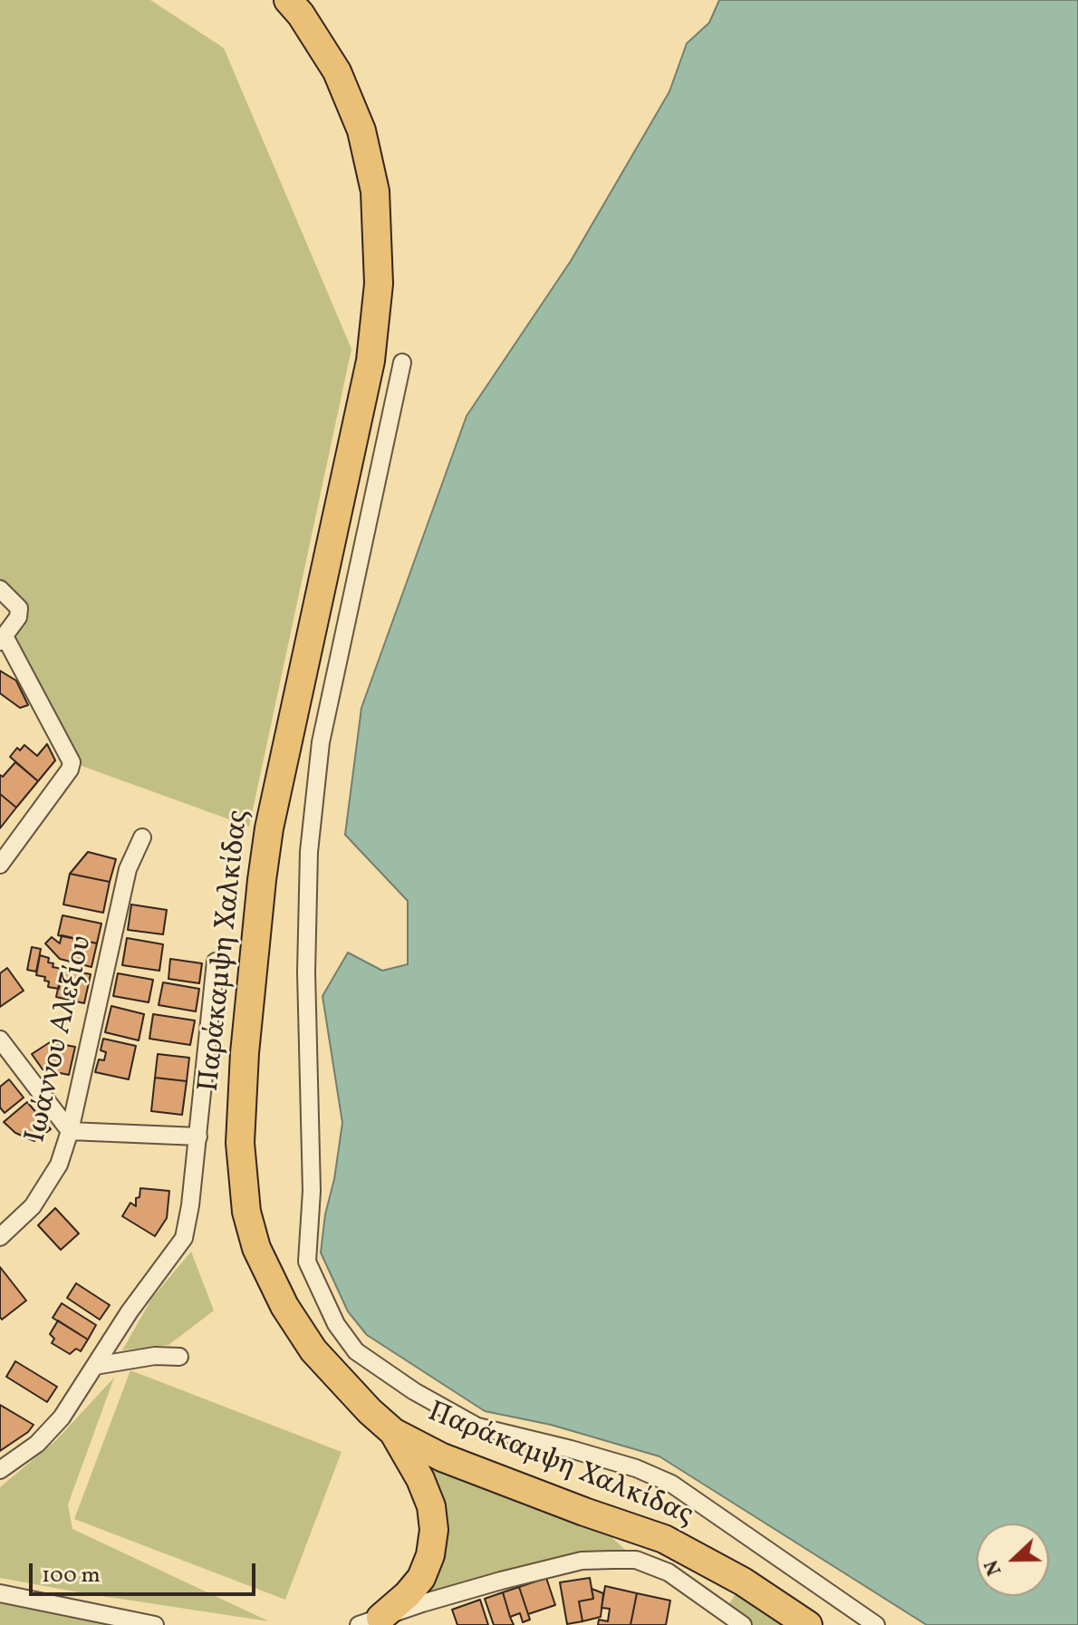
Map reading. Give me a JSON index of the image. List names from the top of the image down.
{
  "streets": {
    "main road": ["Παράκαμψη Χαλκίδας"],
    "street": ["Ιωάννου Αλεξίου"]
  },
  "scale_bar": "100 m",
  "north": "left"
}
